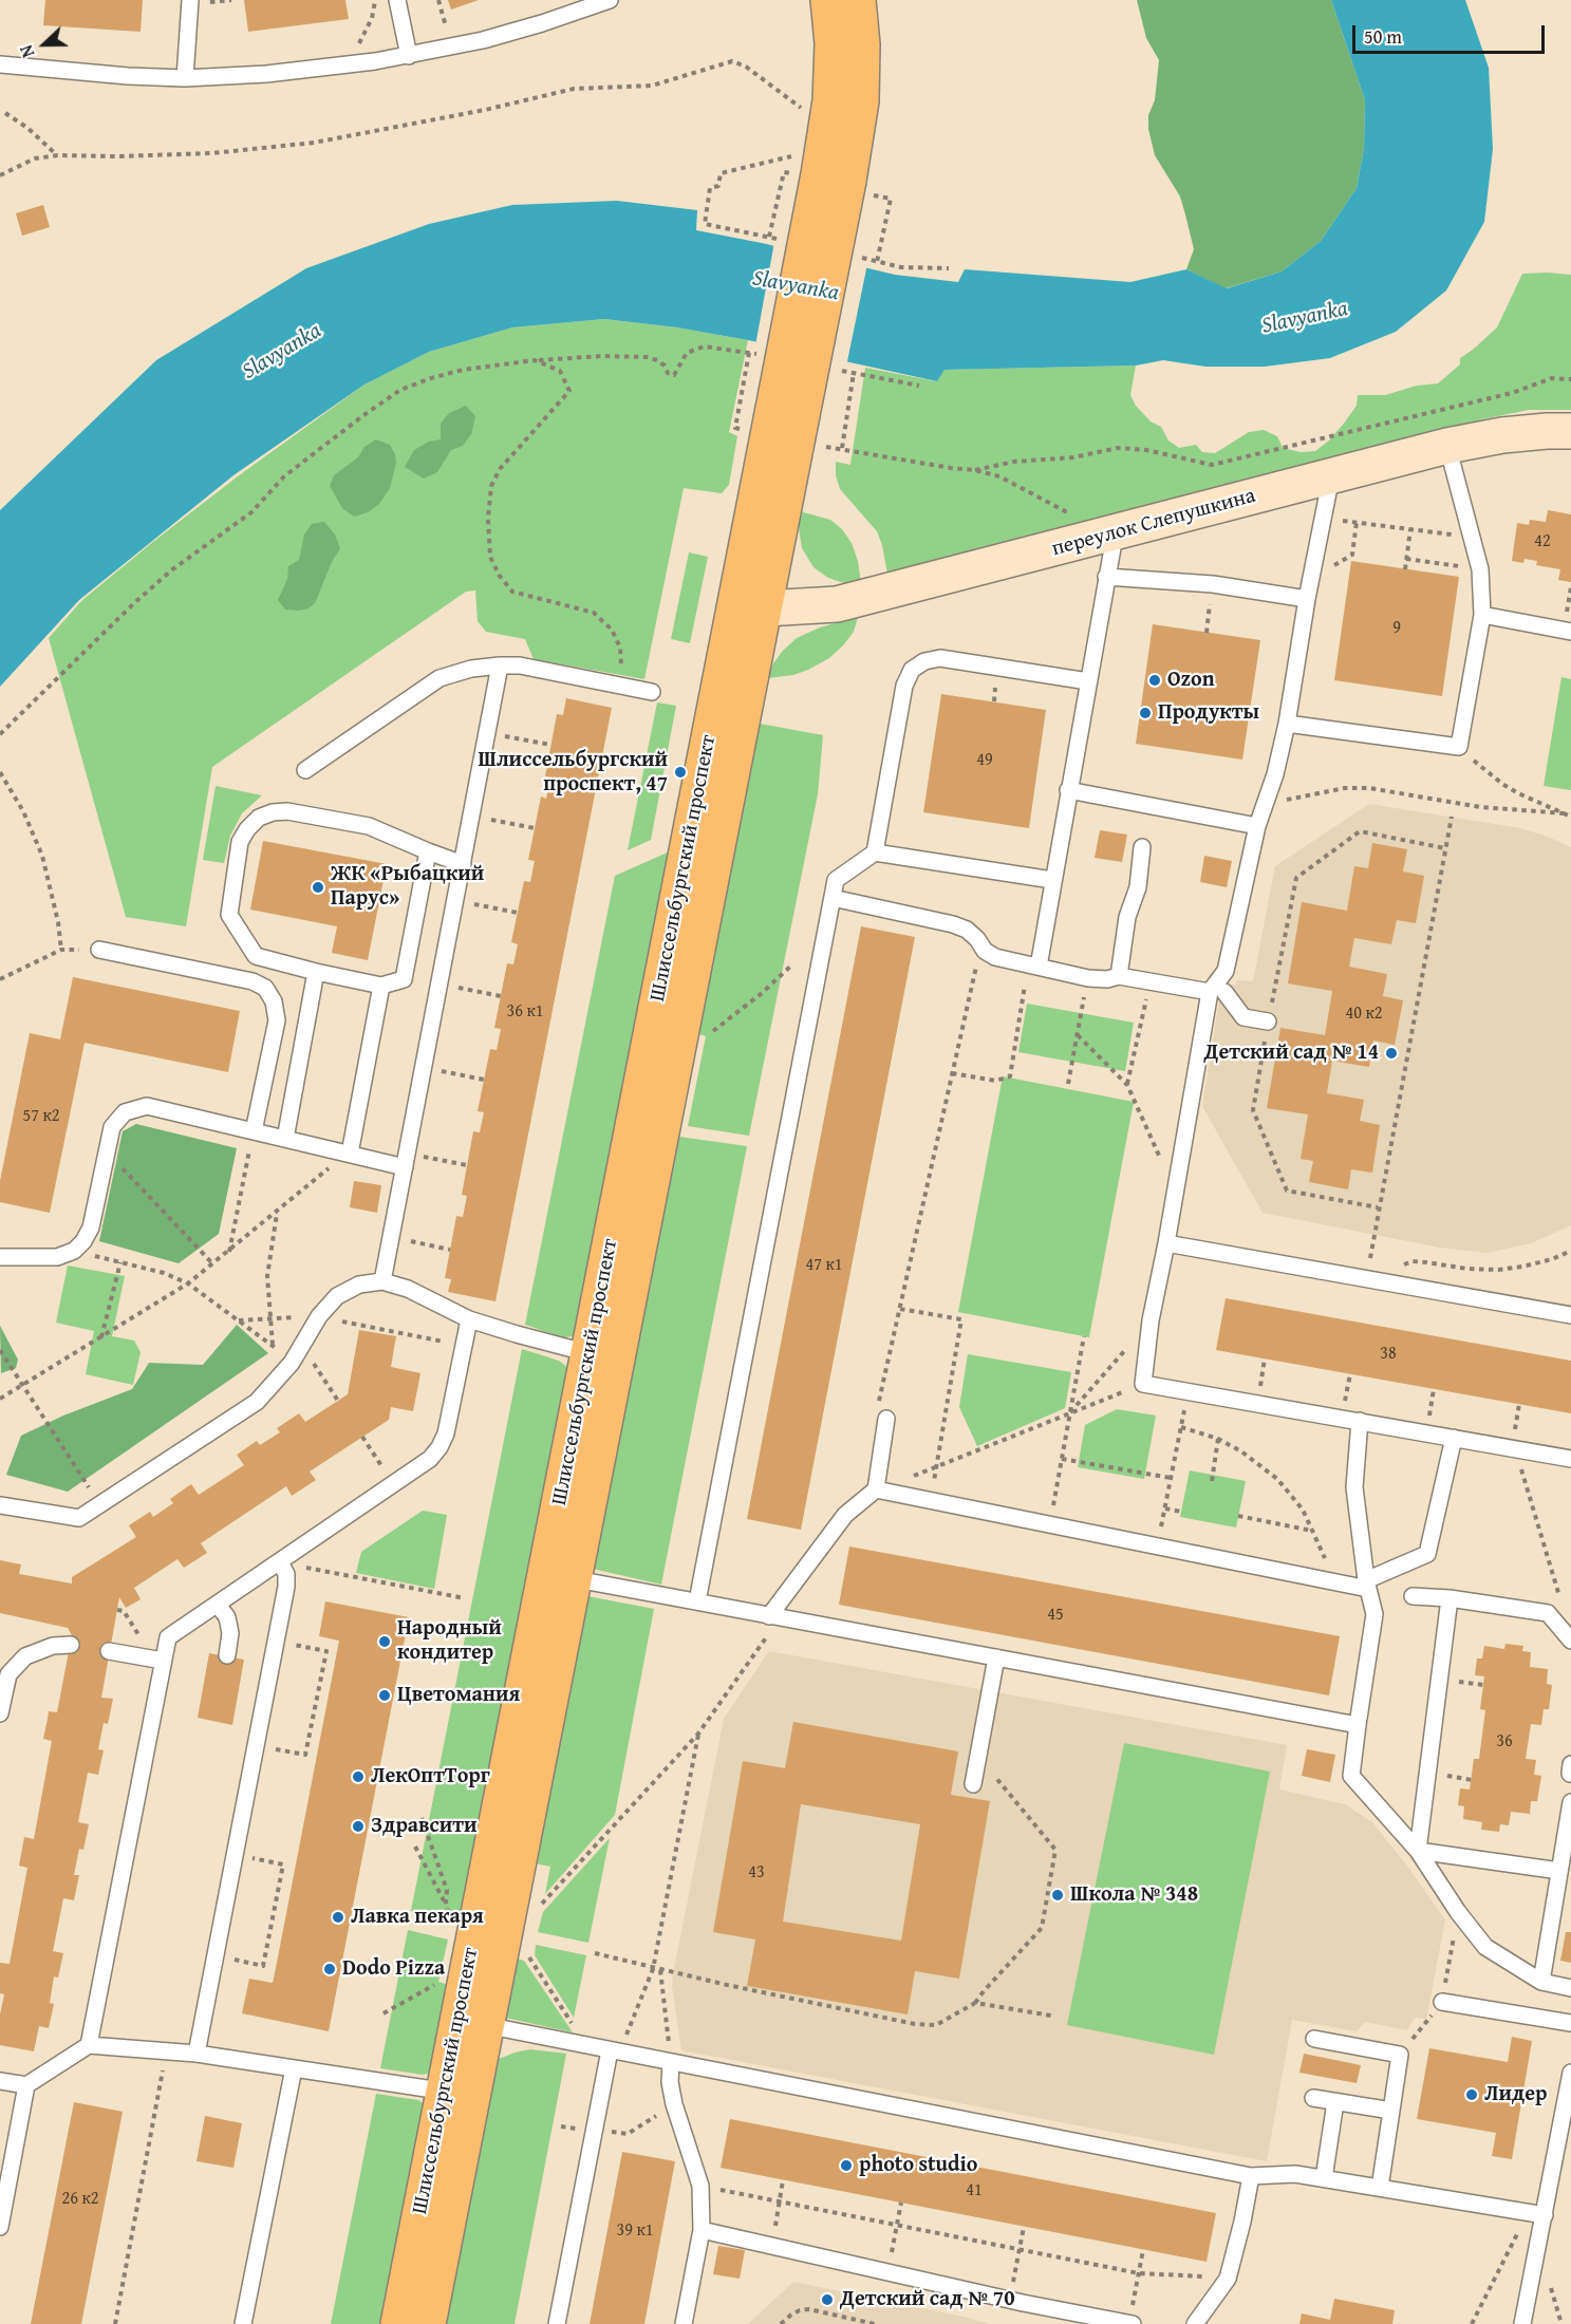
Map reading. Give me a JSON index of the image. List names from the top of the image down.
{
  "streets": {
    "main road": ["Шлиссельбургский проспект"],
    "street": ["переулок Слепушкина"]
  },
  "crossings": [
    ["переулок Слепушкина", "Шлиссельбургский проспект"]
  ],
  "water": ["Slavyanka"],
  "places": [
    "Ozon",
    "Продукты",
    "Шлиссельбургский проспект, 47",
    "ЖК «Рыбацкий Парус»",
    "Детский сад № 14",
    "Народный кондитер",
    "Цветомания",
    "ЛекОптТорг",
    "Здравсити",
    "Школа № 348",
    "Лавка пекаря",
    "Dodo Pizza",
    "Лидер",
    "photo studio",
    "Детский сад № 70"
  ],
  "house_numbers": [
    "42",
    "9",
    "49",
    "36 к1",
    "40 к2",
    "57 к2",
    "47 к1",
    "38",
    "45",
    "36",
    "43",
    "41",
    "26 к2",
    "39 к1"
  ],
  "scale_bar": "50 m",
  "north": "left"
}
